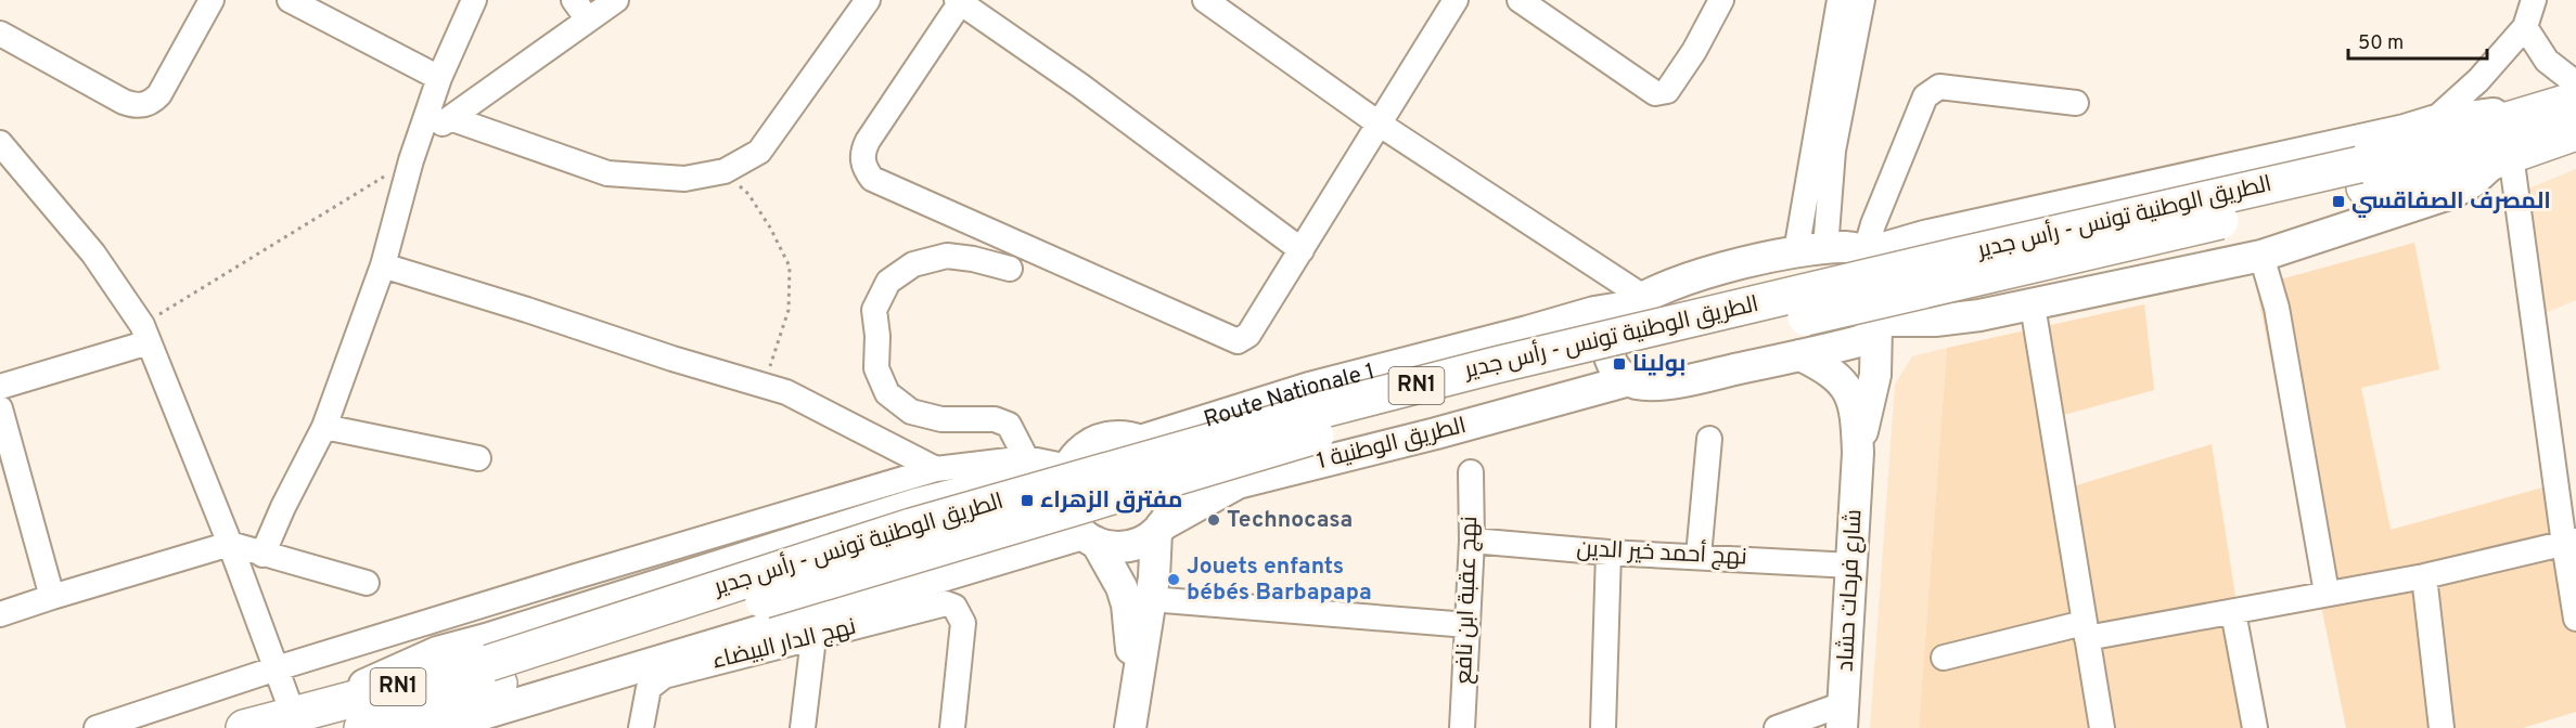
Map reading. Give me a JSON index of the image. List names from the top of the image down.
{
  "streets": {
    "highway": ["الطريق الوطنية تونس - رأس جدير", "RN1"],
    "main road": ["Route Nationale 1", "الطريق الوطنية 1", "شارع فرحات حشاد"],
    "street": ["نهج أحمد خير الدين", "نهج عقبة ابن نافع", "نهج الدار البيضاء"]
  },
  "crossings": [
    ["RN1", "Route Nationale 1"],
    ["RN1", "الطريق الوطنية 1"],
    ["Route Nationale 1", "الطريق الوطنية 1"],
    ["نهج أحمد خير الدين", "شارع فرحات حشاد"],
    ["نهج أحمد خير الدين", "نهج عقبة ابن نافع"]
  ],
  "places": {
    "transit": ["المصرف الصفاقسي", "بولينا", "مفترق الزهراء"],
    "other": ["Technocasa", "Jouets enfants bébés Barbapapa"]
  },
  "scale_bar": "50 m"
}
